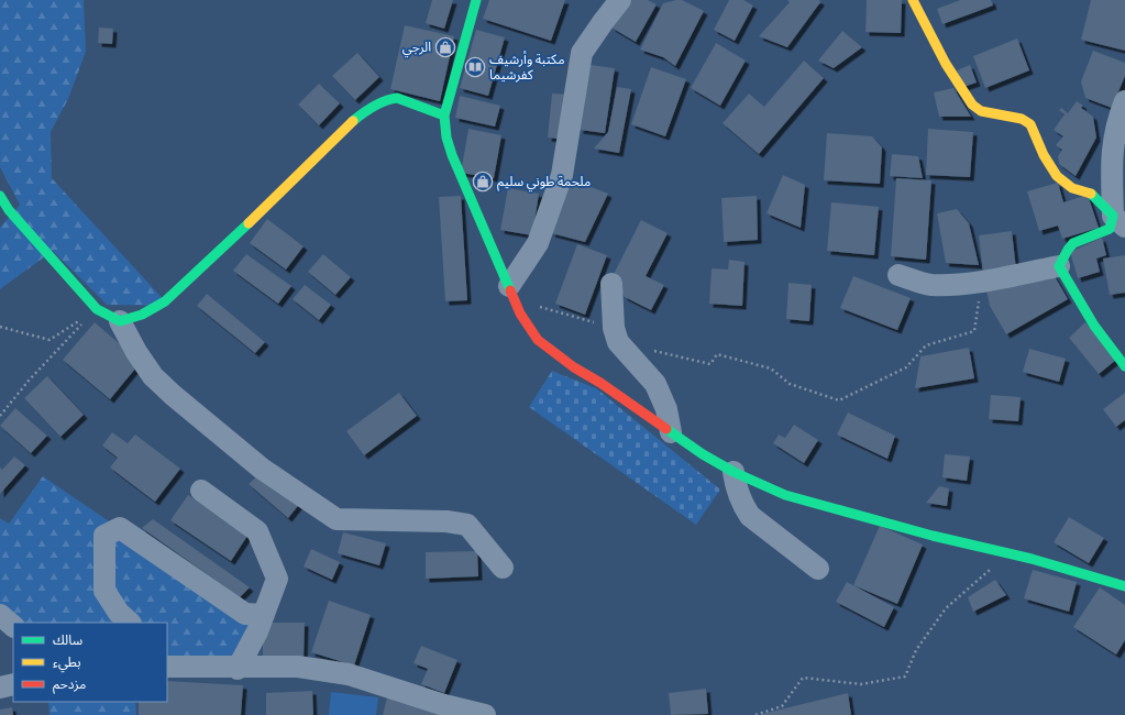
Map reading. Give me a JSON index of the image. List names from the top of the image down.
{
  "places": {
    "shop": ["الرجي", "ملحمة طوني سليم"],
    "library": ["مكتبة وأرشيف كفرشيما"]
  },
  "legend": ["سالك", "بطيء", "مزدحم"]
}
